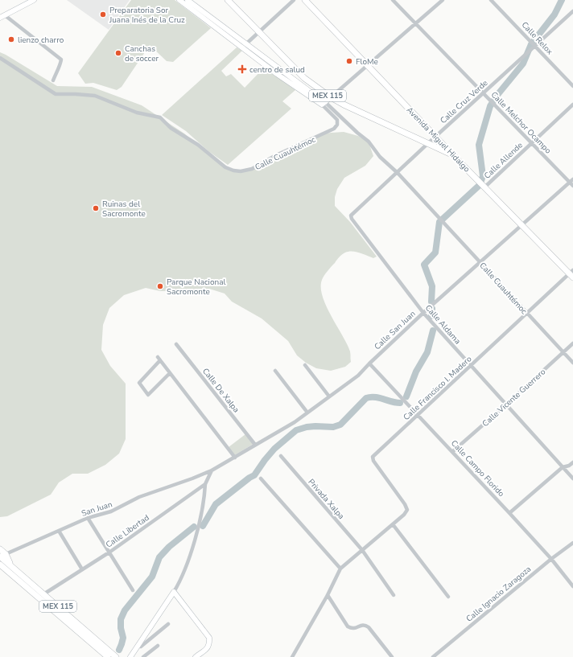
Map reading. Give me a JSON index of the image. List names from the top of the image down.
{
  "streets": {
    "main road": ["MEX 115", "Avenida Miguel Hidalgo", "Calle Cuauhtémoc"],
    "street": [
      "Calle Relox",
      "Calle Cruz Verde",
      "Calle Melchor Ocampo",
      "Calle Allende",
      "Calle Aldama",
      "Calle San Juan",
      "Calle Francisco I. Madero",
      "Calle De Xalpa",
      "Calle Vicente Guerrero",
      "Calle Campo Florido",
      "Privada Xalpa",
      "San Juan",
      "Calle Libertad",
      "Calle Ignacio Zaragoza"
    ]
  },
  "crossings": [
    ["Calle Relox", "Calle Cruz Verde"],
    ["MEX 115", "Calle Cruz Verde"],
    ["MEX 115", "Avenida Miguel Hidalgo"],
    ["MEX 115", "San Juan"],
    ["MEX 115", "Calle Libertad"],
    ["Calle Cruz Verde", "Calle Melchor Ocampo"],
    ["Calle Cruz Verde", "Avenida Miguel Hidalgo"],
    ["Calle Cruz Verde", "Calle Cuauhtémoc"],
    ["Calle Cruz Verde", "Calle Aldama"],
    ["Calle Melchor Ocampo", "Calle Allende"],
    ["Calle Melchor Ocampo", "Calle San Juan"],
    ["Avenida Miguel Hidalgo", "Calle Allende"],
    ["Avenida Miguel Hidalgo", "Calle San Juan"],
    ["Avenida Miguel Hidalgo", "Calle Francisco I. Madero"],
    ["Calle Cuauhtémoc", "Calle San Juan"],
    ["Calle Cuauhtémoc", "Calle Francisco I. Madero"],
    ["Calle Cuauhtémoc", "Calle Vicente Guerrero"],
    ["Calle Aldama", "Calle San Juan"],
    ["Calle Aldama", "Calle Francisco I. Madero"],
    ["Calle Aldama", "Calle Vicente Guerrero"],
    ["Calle San Juan", "Calle De Xalpa"],
    ["Calle San Juan", "Calle Campo Florido"],
    ["Calle San Juan", "San Juan"],
    ["Calle Francisco I. Madero", "Calle Campo Florido"],
    ["Calle Vicente Guerrero", "Calle Campo Florido"],
    ["Calle Campo Florido", "Calle Ignacio Zaragoza"]
  ],
  "places": {
    "other": [
      "Preparatoria Sor Juana Inés de la Cruz",
      "lienzo charro",
      "Canchas de soccer",
      "FloMe",
      "Ruinas del Sacromonte",
      "Parque Nacional Sacromonte"
    ],
    "health": ["centro de salud"]
  }
}
